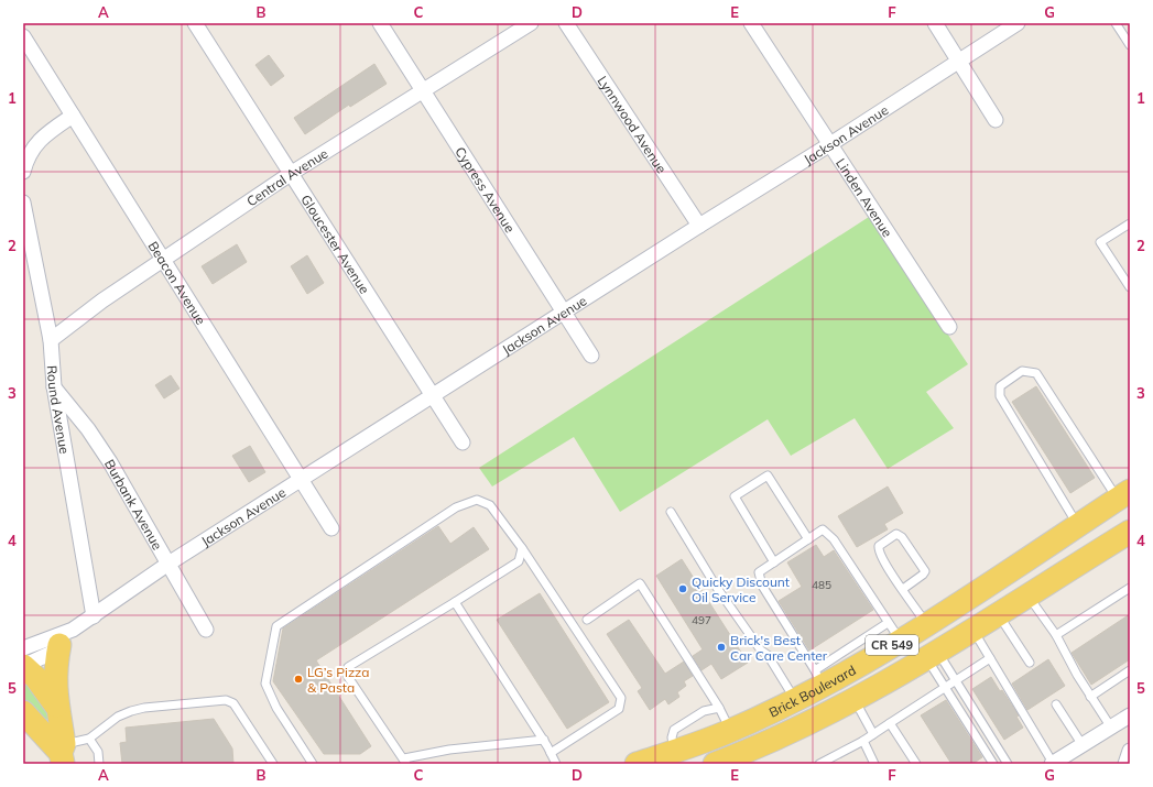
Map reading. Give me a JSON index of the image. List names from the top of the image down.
{
  "streets": {
    "main road": ["CR 549", "Brick Boulevard"],
    "street": [
      "Lynnwood Avenue",
      "Jackson Avenue",
      "Central Avenue",
      "Cypress Avenue",
      "Linden Avenue",
      "Gloucester Avenue",
      "Beacon Avenue",
      "Round Avenue",
      "Burbank Avenue"
    ]
  },
  "crossings": [
    ["Lynnwood Avenue", "Jackson Avenue"],
    ["Jackson Avenue", "Cypress Avenue"],
    ["Jackson Avenue", "Linden Avenue"],
    ["Jackson Avenue", "Gloucester Avenue"],
    ["Jackson Avenue", "Beacon Avenue"],
    ["Jackson Avenue", "Round Avenue"],
    ["Jackson Avenue", "Burbank Avenue"],
    ["Central Avenue", "Cypress Avenue"],
    ["Central Avenue", "Gloucester Avenue"],
    ["Central Avenue", "Beacon Avenue"],
    ["Central Avenue", "Round Avenue"],
    ["Round Avenue", "Burbank Avenue"]
  ],
  "places": ["Quicky Discount Oil Service", "Brick's Best Car Care Center", "LG’s Pizza & Pasta"],
  "house_numbers": ["485", "497"],
  "grid": {
    "columns": [
      "A",
      "B",
      "C",
      "D",
      "E",
      "F",
      "G"
    ],
    "rows": [
      "1",
      "2",
      "3",
      "4",
      "5"
    ]
  }
}
